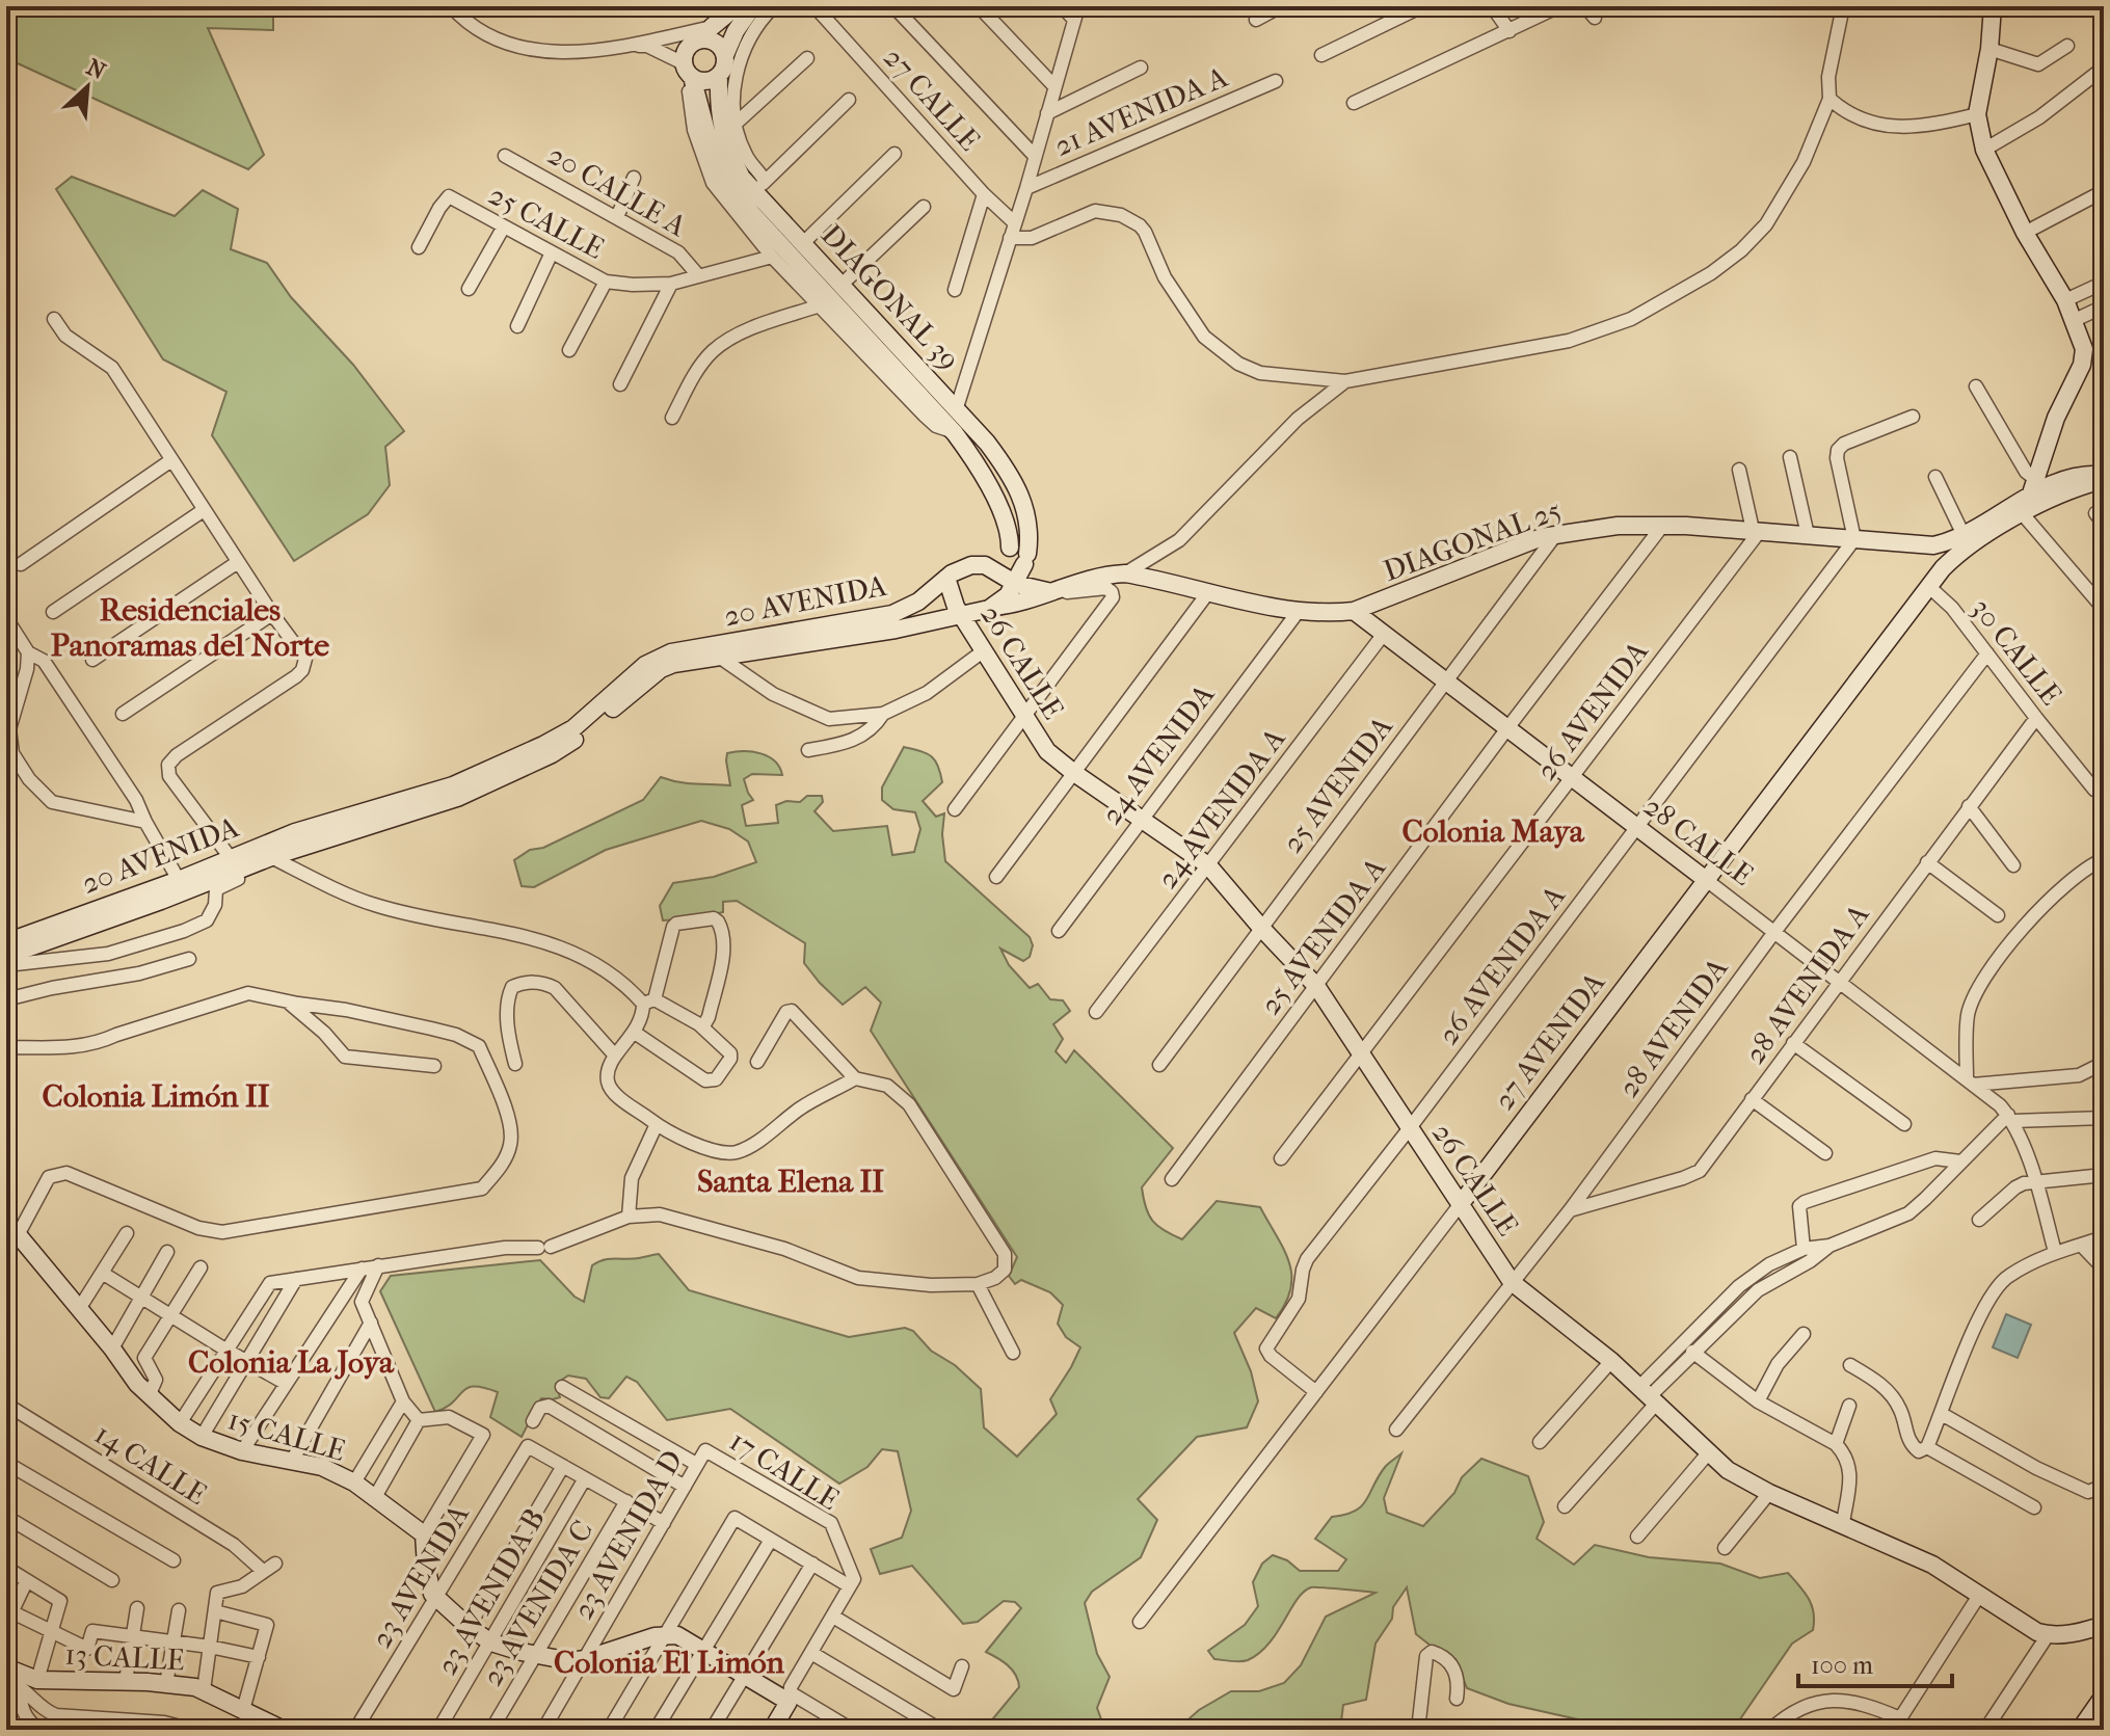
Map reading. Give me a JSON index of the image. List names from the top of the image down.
{
  "streets": {
    "main road": [
      "DIAGONAL 39",
      "DIAGONAL 25",
      "20 AVENIDA",
      "26 CALLE",
      "28 CALLE",
      "27 AVENIDA",
      "15 CALLE",
      "13 CALLE"
    ],
    "street": [
      "27 CALLE",
      "21 AVENIDA A",
      "20 CALLE A",
      "25 CALLE",
      "30 CALLE",
      "26 AVENIDA",
      "24 AVENIDA",
      "25 AVENIDA",
      "24 AVENIDA A",
      "25 AVENIDA A",
      "26 AVENIDA A",
      "28 AVENIDA A",
      "28 AVENIDA",
      "14 CALLE",
      "17 CALLE",
      "23 AVENIDA D",
      "23 AVENIDA",
      "23 AVENIDA B",
      "23 AVENIDA C"
    ]
  },
  "crossings": [
    ["20 CALLE A", "25 CALLE"],
    ["DIAGONAL 39", "DIAGONAL 25"],
    ["DIAGONAL 39", "20 AVENIDA"],
    ["DIAGONAL 25", "20 AVENIDA"],
    ["DIAGONAL 25", "26 AVENIDA"],
    ["DIAGONAL 25", "24 AVENIDA"],
    ["DIAGONAL 25", "25 AVENIDA"],
    ["DIAGONAL 25", "28 CALLE"],
    ["DIAGONAL 25", "25 AVENIDA A"],
    ["DIAGONAL 25", "26 AVENIDA A"],
    ["DIAGONAL 25", "27 AVENIDA"],
    ["20 AVENIDA", "26 CALLE"],
    ["30 CALLE", "28 AVENIDA A"],
    ["30 CALLE", "28 AVENIDA"],
    ["30 CALLE", "27 AVENIDA"],
    ["26 CALLE", "26 AVENIDA"],
    ["26 CALLE", "24 AVENIDA"],
    ["26 CALLE", "25 AVENIDA"],
    ["26 CALLE", "24 AVENIDA A"],
    ["26 CALLE", "25 AVENIDA A"],
    ["26 CALLE", "26 AVENIDA A"],
    ["26 CALLE", "28 AVENIDA"],
    ["26 CALLE", "27 AVENIDA"],
    ["26 AVENIDA", "28 CALLE"],
    ["25 AVENIDA", "28 CALLE"],
    ["24 AVENIDA A", "28 CALLE"],
    ["28 CALLE", "25 AVENIDA A"],
    ["28 CALLE", "26 AVENIDA A"],
    ["28 CALLE", "28 AVENIDA A"],
    ["28 CALLE", "28 AVENIDA"],
    ["28 CALLE", "27 AVENIDA"],
    ["26 AVENIDA A", "27 AVENIDA"],
    ["28 AVENIDA A", "28 AVENIDA"],
    ["17 CALLE", "23 AVENIDA D"]
  ],
  "districts": [
    "Residenciales Panoramas del Norte",
    "Colonia Maya",
    "Colonia Limón II",
    "Santa Elena II",
    "Colonia La Joya",
    "Colonia El Limón"
  ],
  "scale_bar": "100 m",
  "north": "top right"
}
